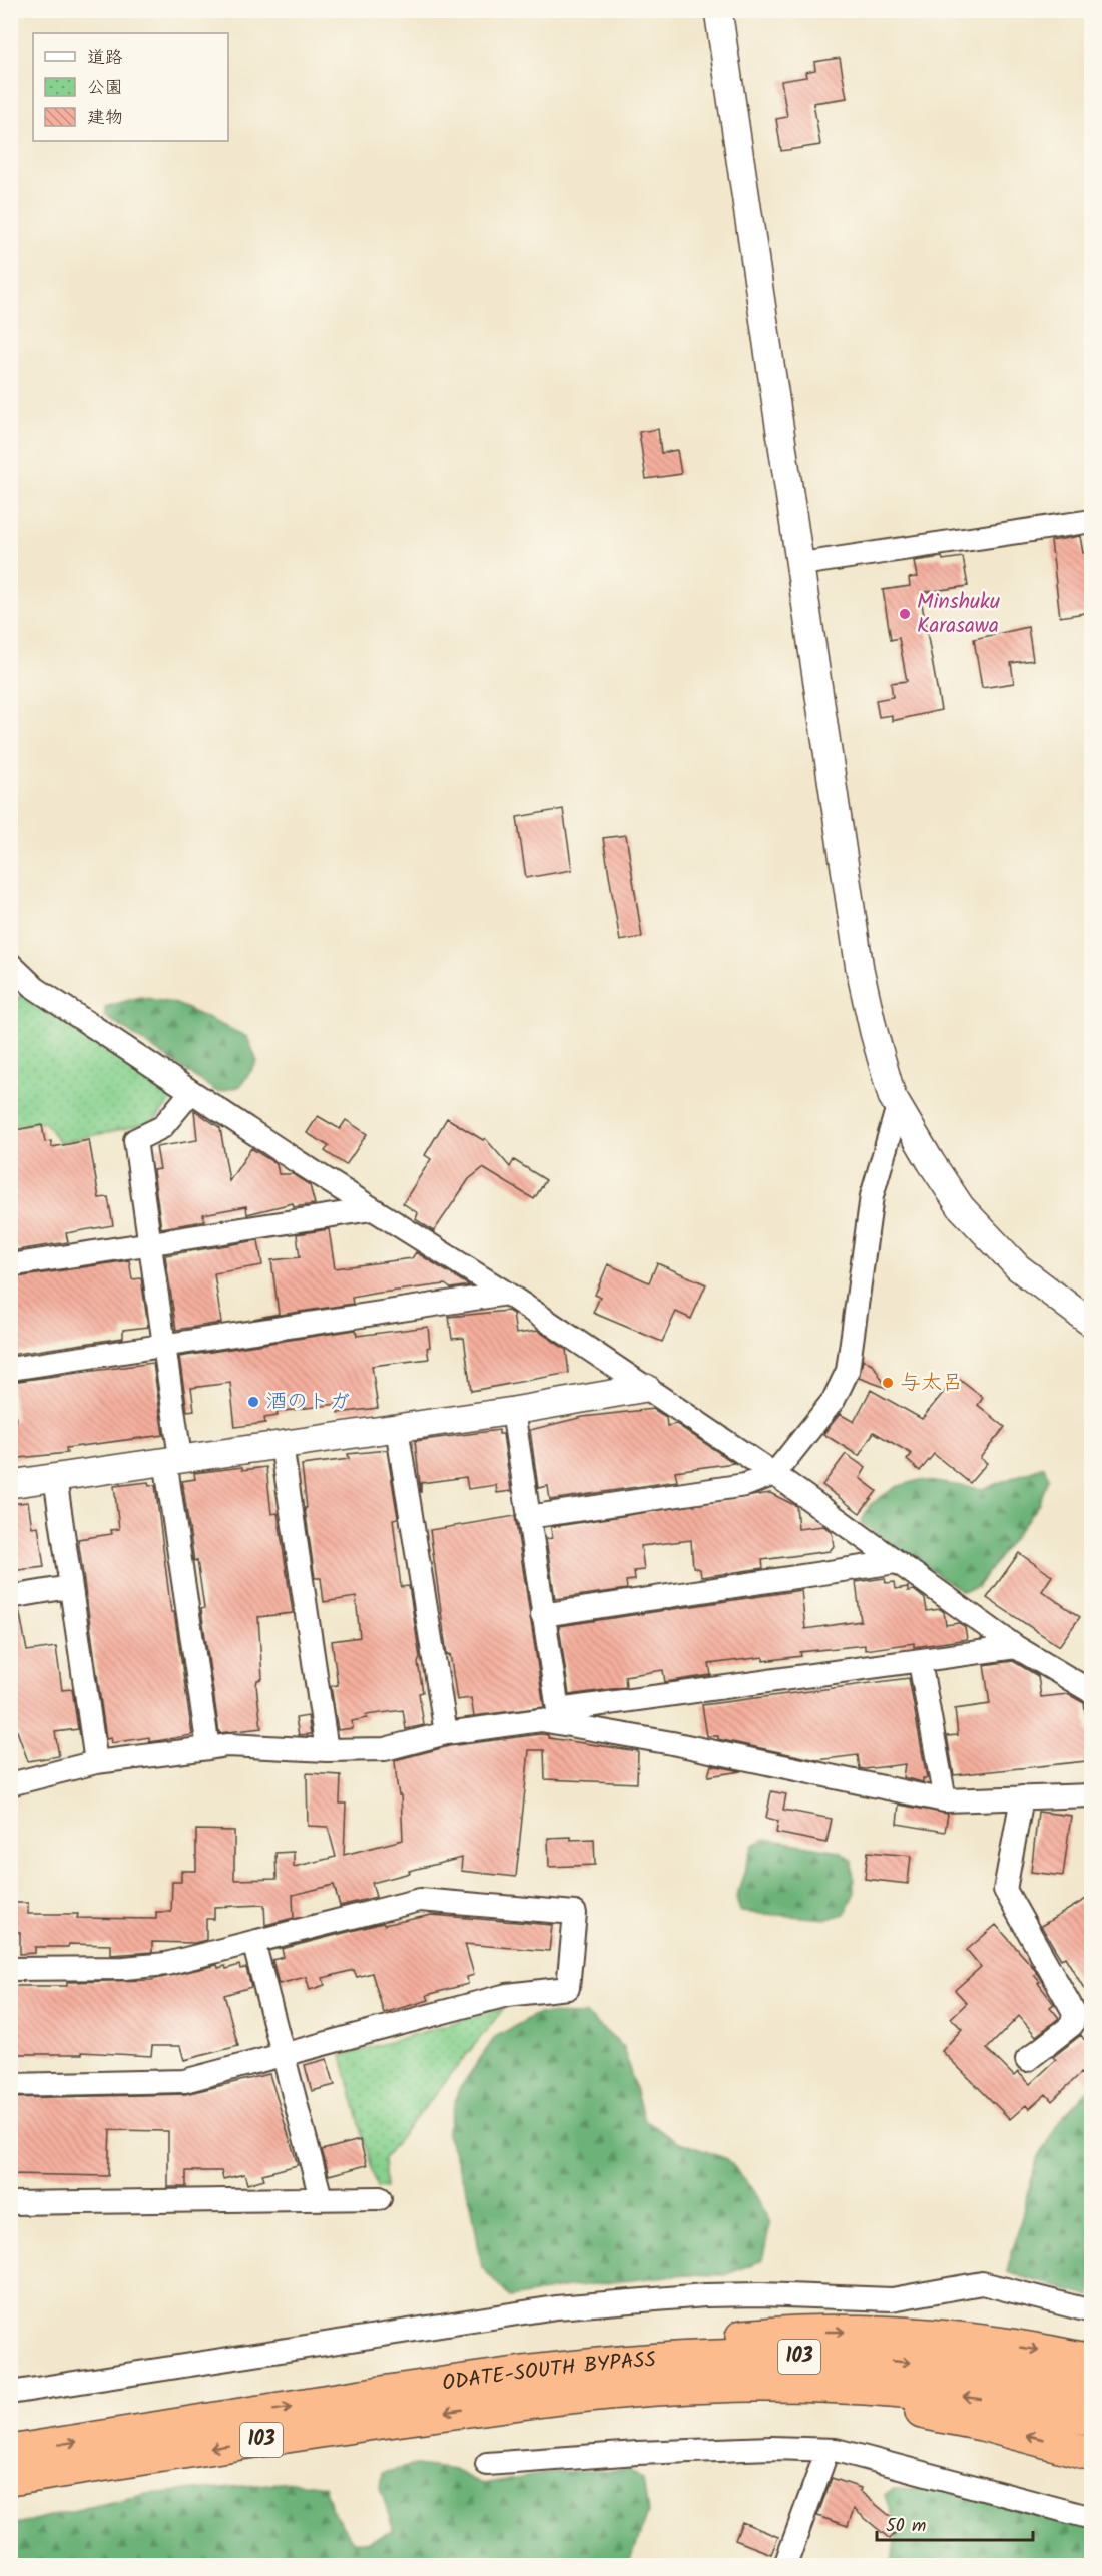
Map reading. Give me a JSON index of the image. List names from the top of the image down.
{
  "streets": {
    "highway": ["103", "ODATE-SOUTH BYPASS"]
  },
  "places": ["Minshuku Karasawa", "与太呂", "酒のトガ"],
  "legend": ["道路", "公園", "建物"],
  "scale_bar": "50 m"
}
